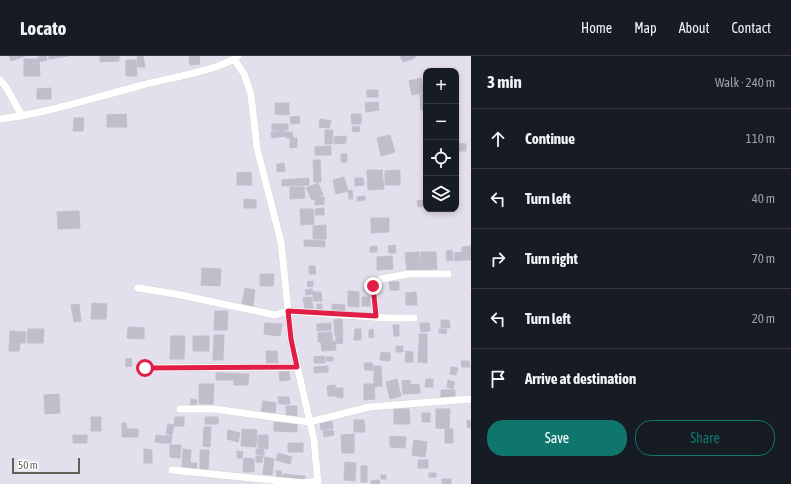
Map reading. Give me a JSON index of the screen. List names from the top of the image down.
{
  "scale_bar": "50 m",
  "page": {
    "header": "Locato",
    "nav": [
      "Home",
      "Map",
      "About",
      "Contact"
    ],
    "heading": ["3 min", "Walk · 240 m"],
    "map_buttons": ["+", "−"],
    "list": [
      ["Continue", "110 m"],
      ["Turn left", "40 m"],
      ["Turn right", "70 m"],
      ["Turn left", "20 m"],
      "Arrive at destination"
    ],
    "buttons": ["Save", "Share"],
    "scale": "50 m"
  }
}
